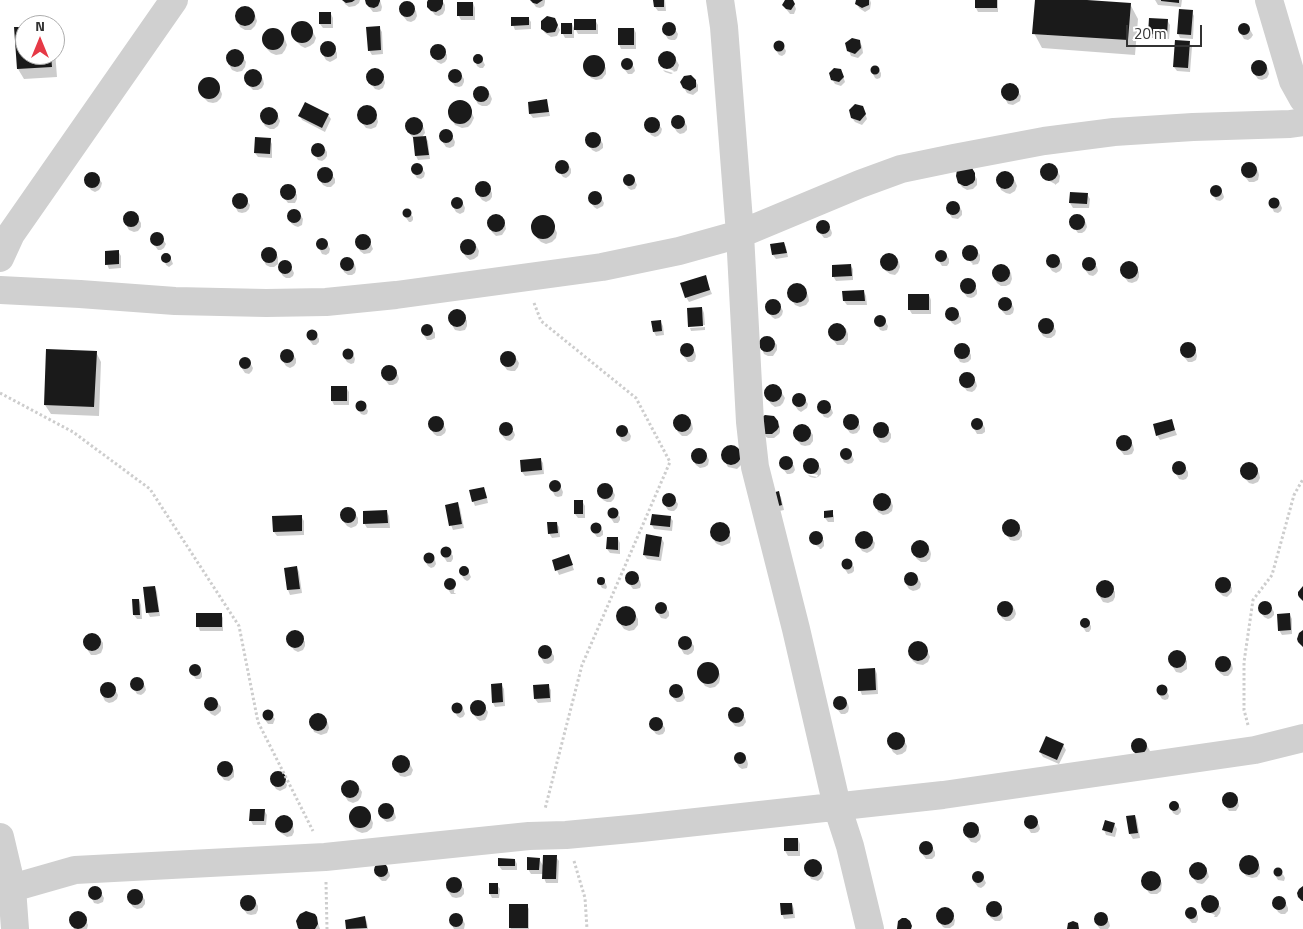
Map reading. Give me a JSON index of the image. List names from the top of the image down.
{
  "scale_bar": "20 m",
  "north": "top"
}
